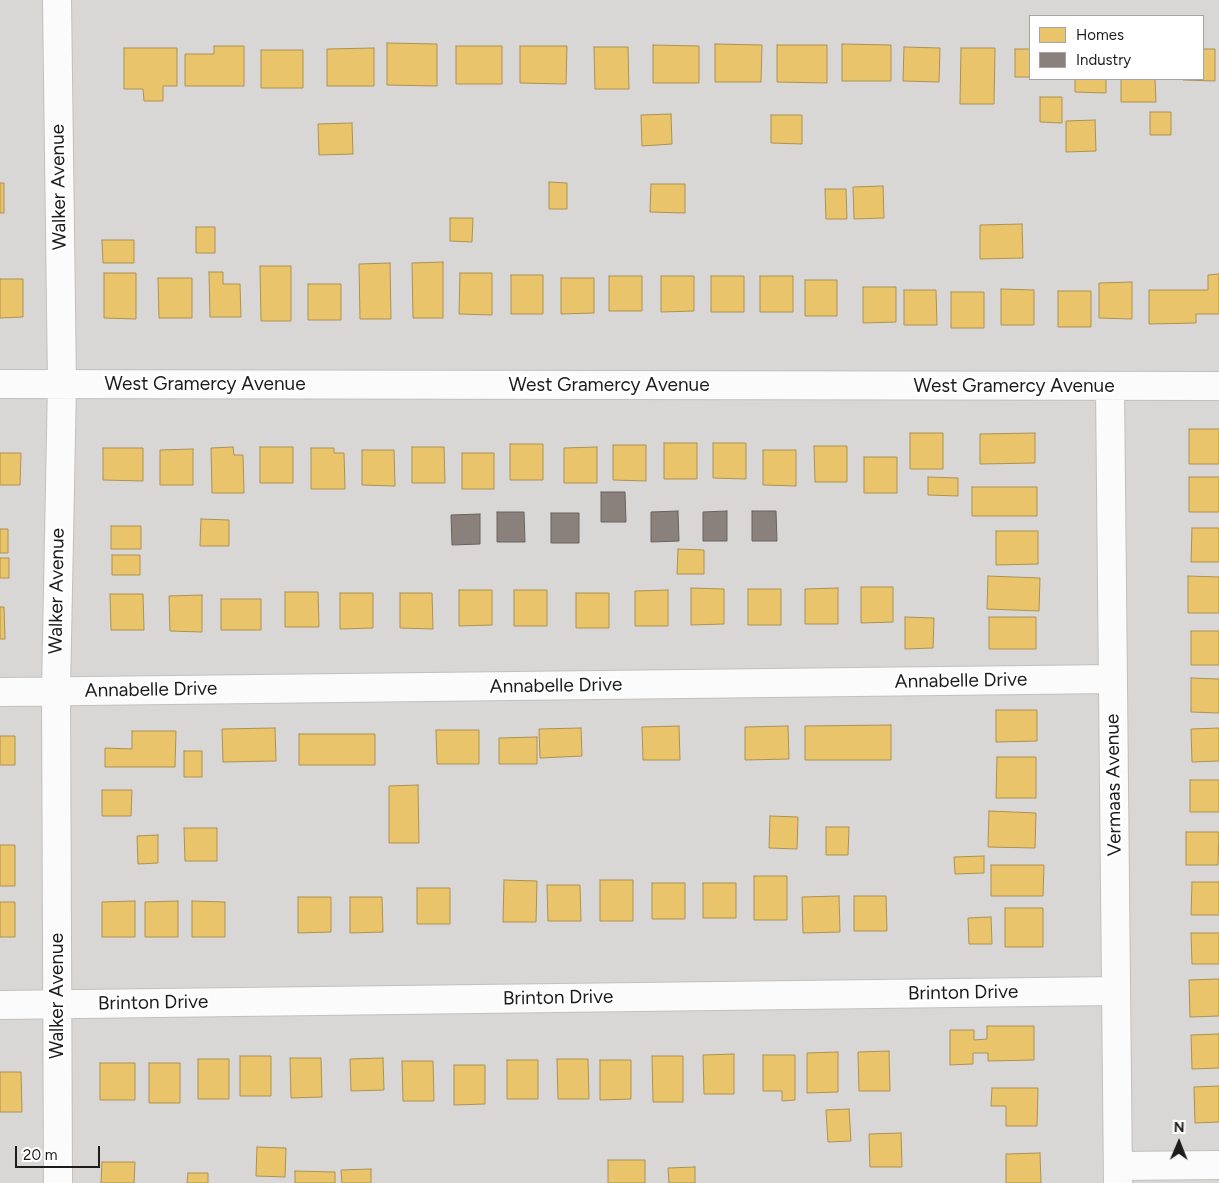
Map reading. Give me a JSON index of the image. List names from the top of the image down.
{
  "streets": {
    "street": [
      "Walker Avenue",
      "West Gramercy Avenue",
      "Annabelle Drive",
      "Vermaas Avenue",
      "Brinton Drive"
    ]
  },
  "crossings": [
    ["Walker Avenue", "West Gramercy Avenue"],
    ["Walker Avenue", "Annabelle Drive"],
    ["Walker Avenue", "Brinton Drive"],
    ["West Gramercy Avenue", "Vermaas Avenue"],
    ["Annabelle Drive", "Vermaas Avenue"],
    ["Vermaas Avenue", "Brinton Drive"]
  ],
  "legend": ["Homes", "Industry"],
  "scale_bar": "20 m",
  "north": "top"
}
